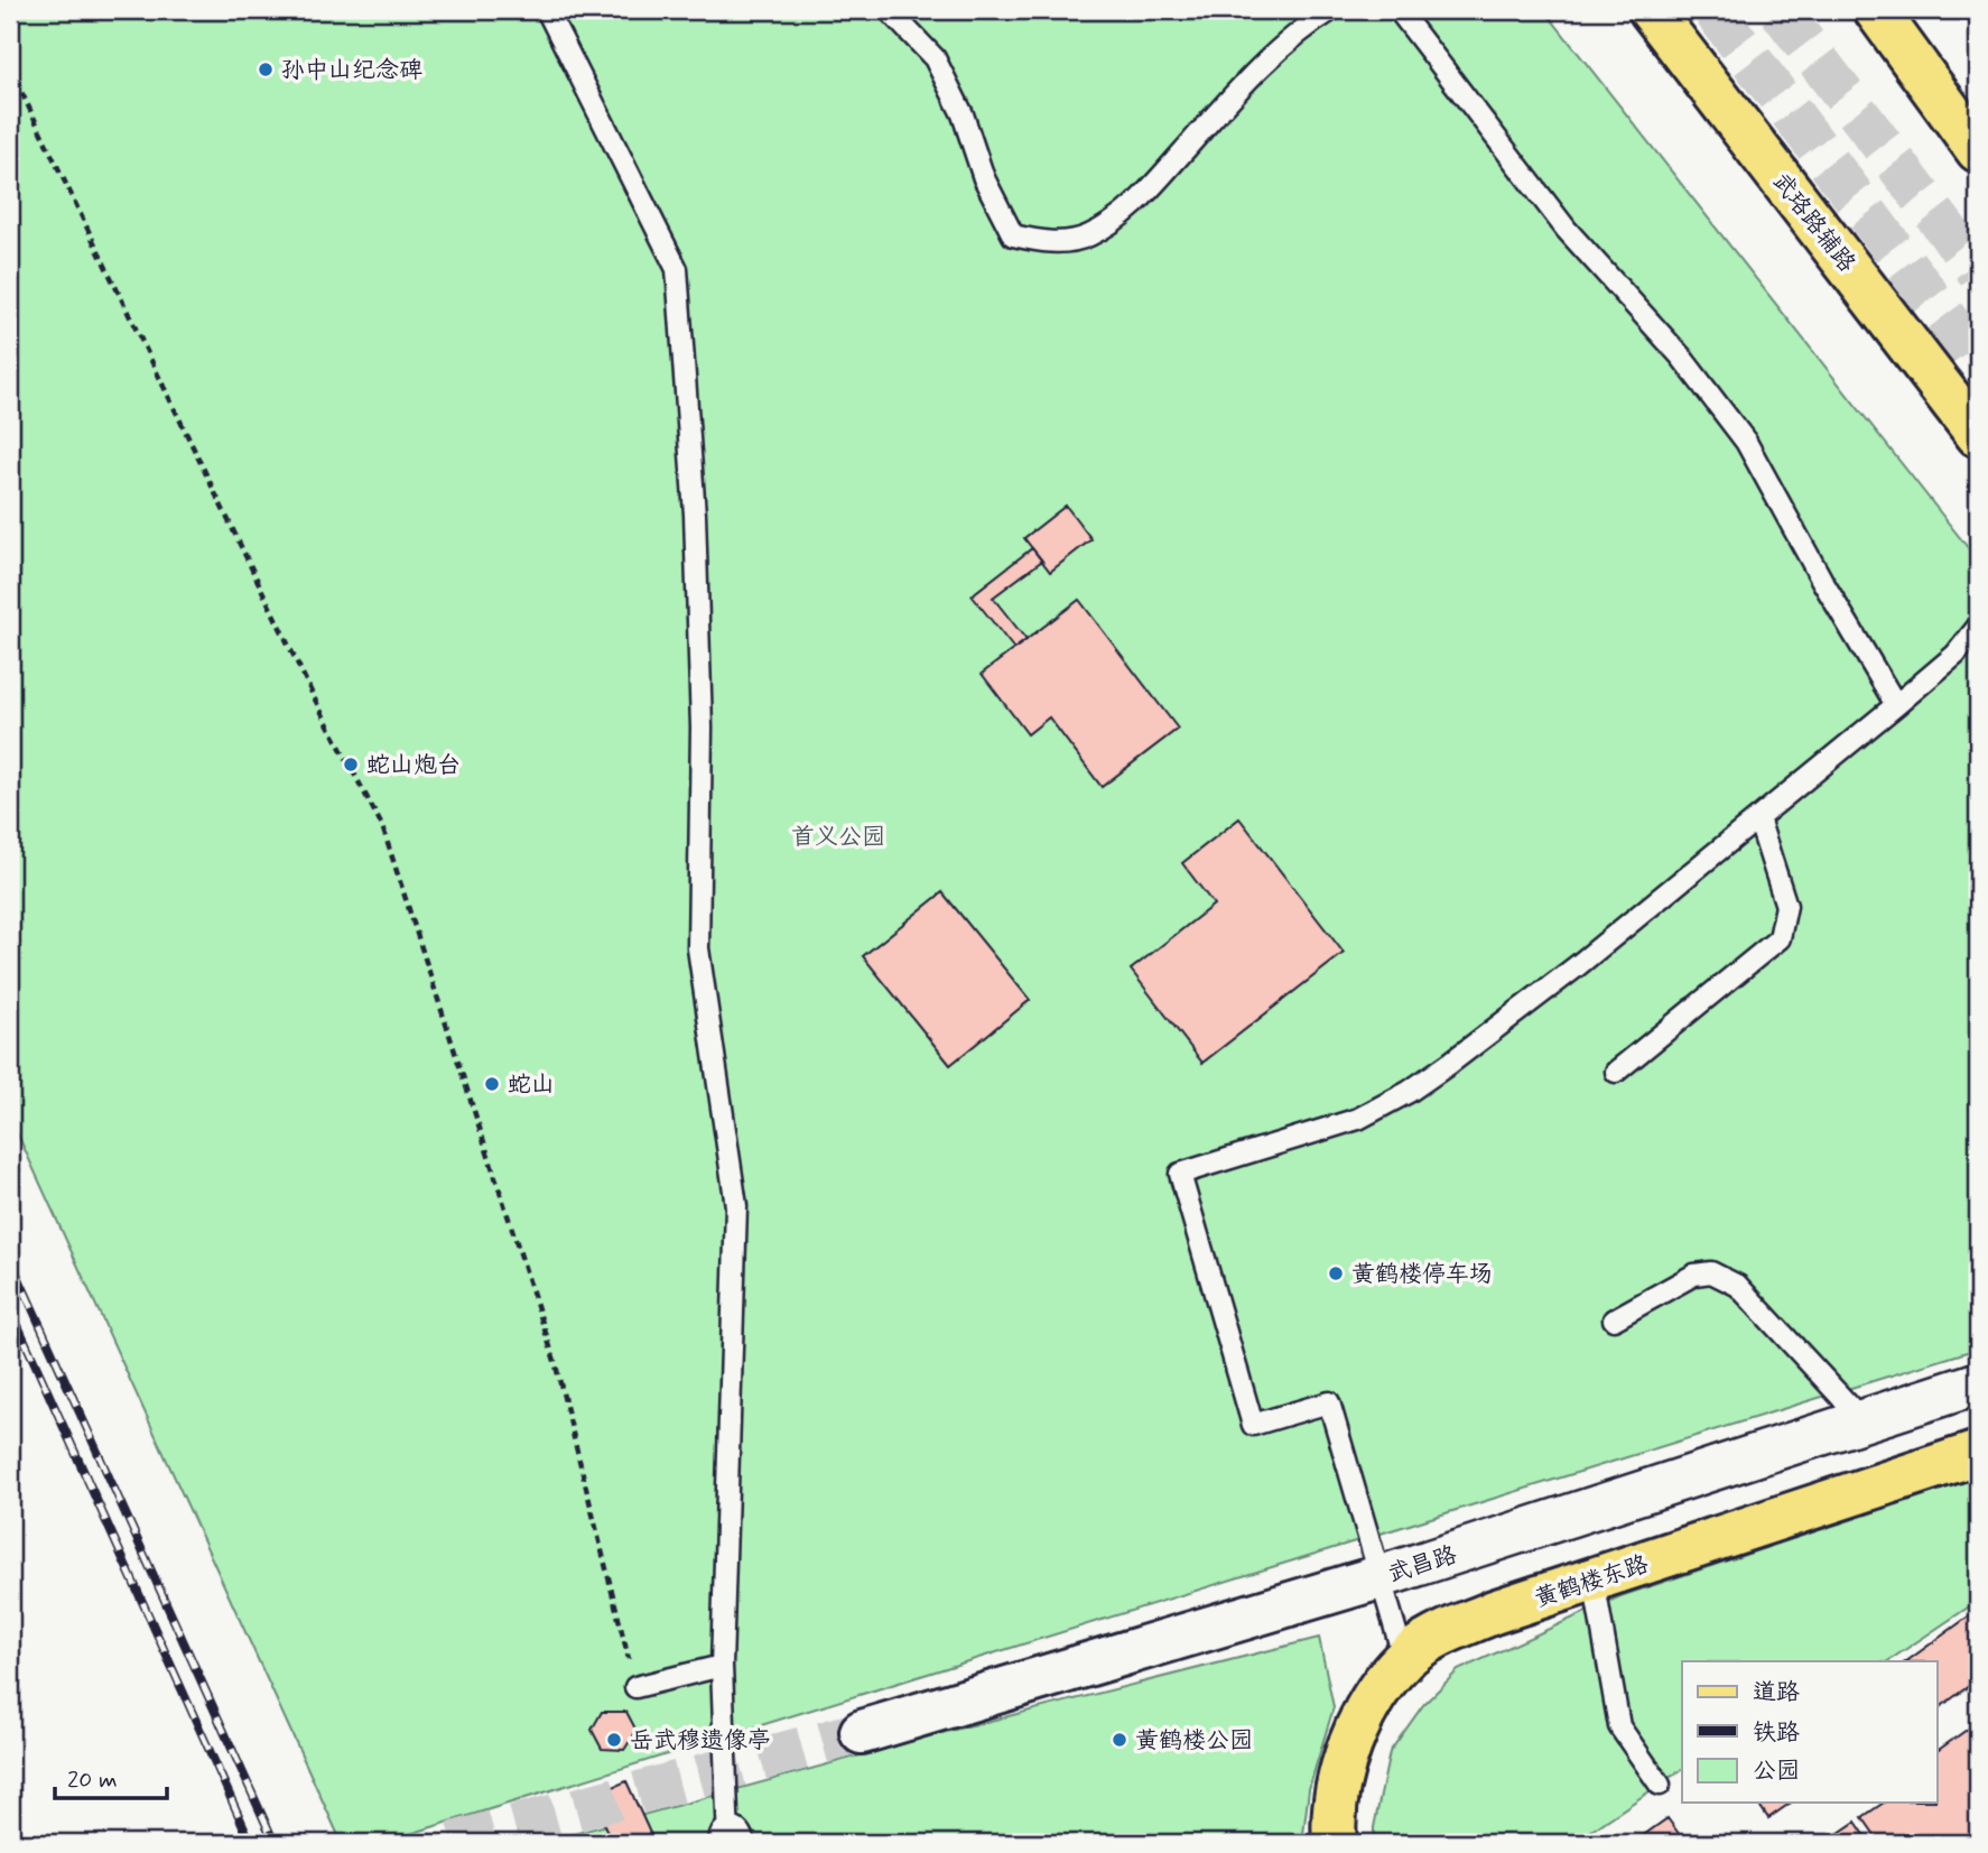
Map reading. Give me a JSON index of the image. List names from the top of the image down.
{
  "streets": {
    "main road": ["武珞路辅路", "黄鹤楼东路"],
    "street": ["武昌路"]
  },
  "parks": ["首义公园"],
  "places": [
    "孙中山纪念碑",
    "蛇山炮台",
    "蛇山",
    "黄鹤楼停车场",
    "岳武穆遗像亭",
    "黄鹤楼公园"
  ],
  "legend": ["道路", "铁路", "公园"],
  "scale_bar": "20 m"
}
